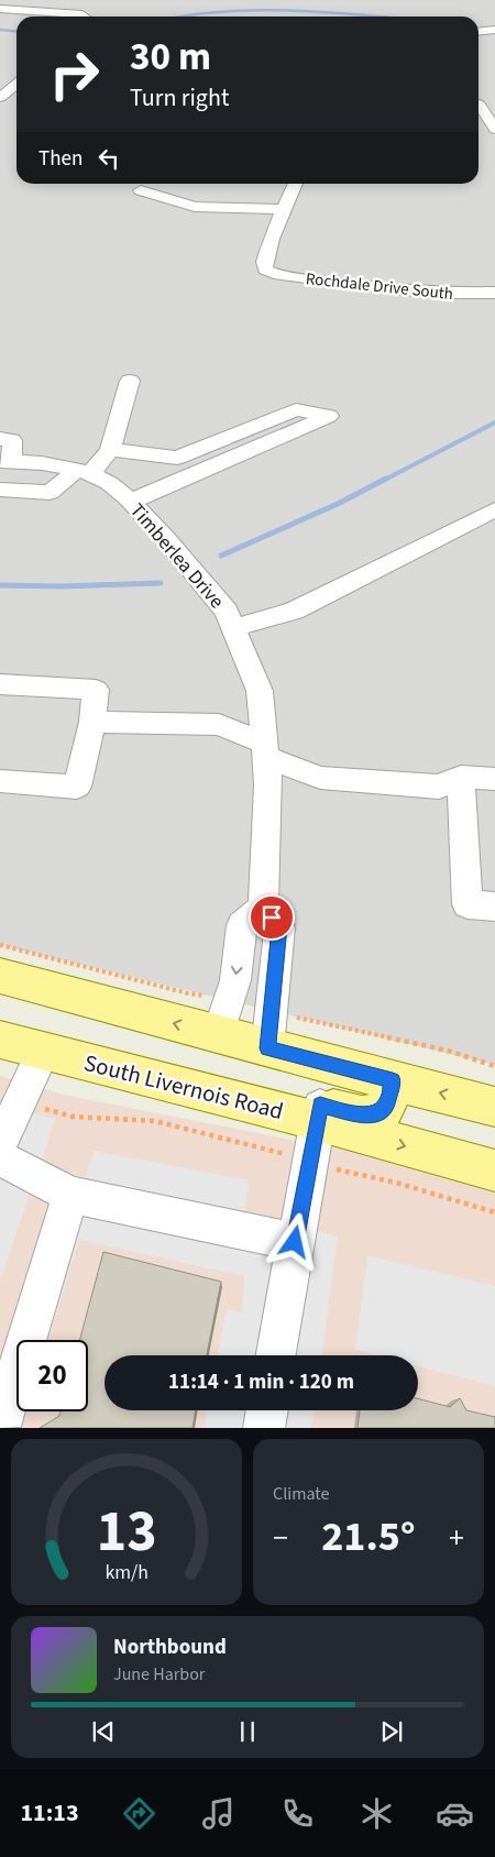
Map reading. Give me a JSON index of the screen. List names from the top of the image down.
{
  "streets": {
    "main road": ["South Livernois Road"],
    "street": ["Rochdale Drive South", "Timberlea Drive"]
  },
  "page": {
    "turn": ["30 m", "Turn right"],
    "then": "Then",
    "limit": "20",
    "trip": "11:14 · 1 min · 120 m",
    "tile": "Climate",
    "heat": ["−", "21.5°", "+"],
    "song": ["Northbound", "June Harbor"],
    "tabs": "11:13",
    "gauge": ["13", "km/h"]
  }
}
